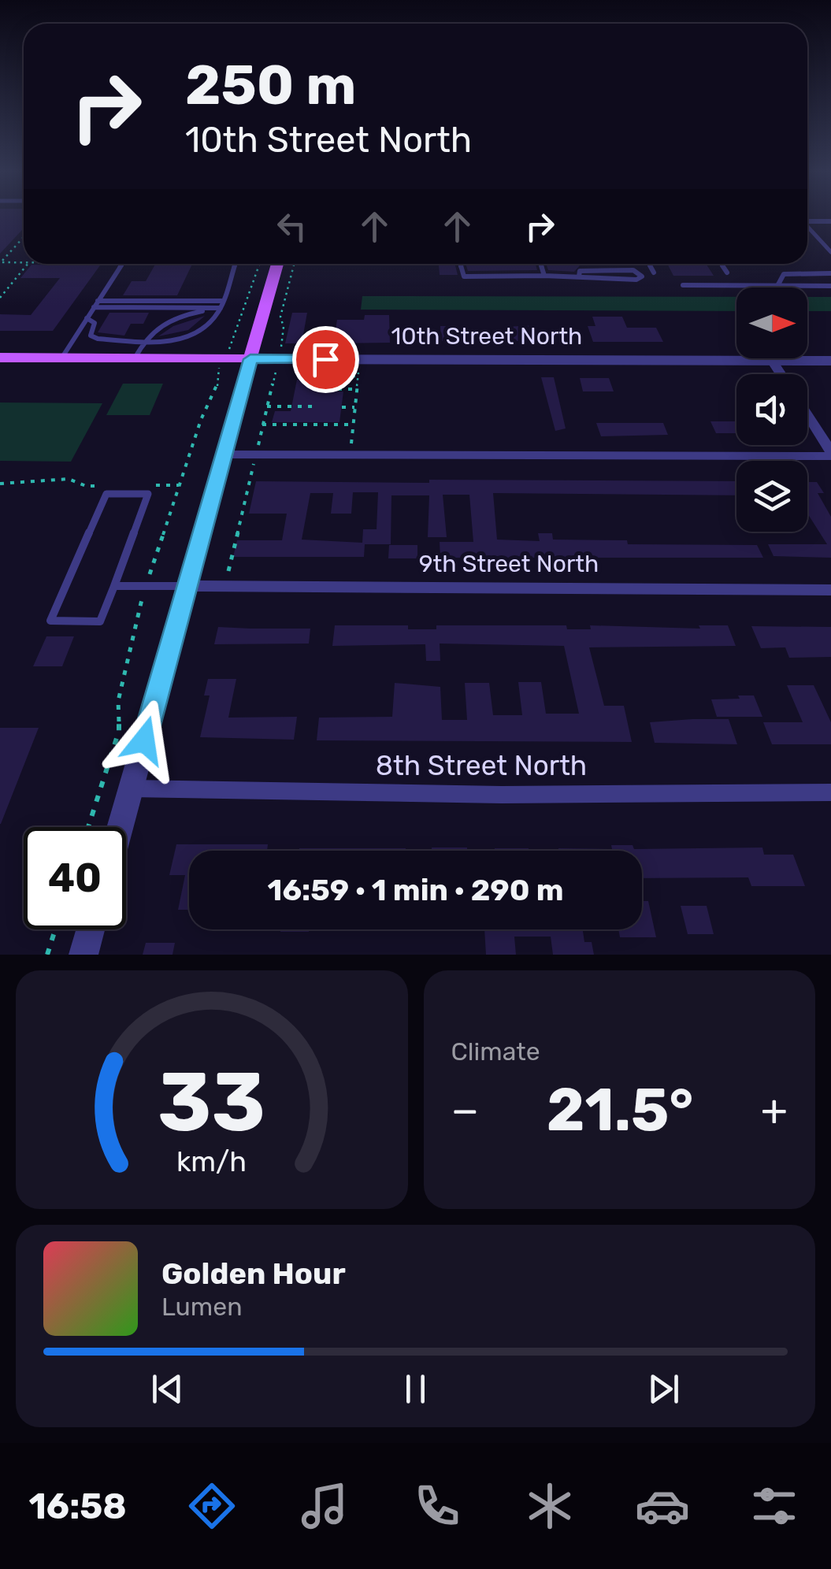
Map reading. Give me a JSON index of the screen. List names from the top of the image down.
{
  "streets": {
    "main road": ["10th Street North"],
    "street": ["9th Street North", "8th Street North"]
  },
  "north": "right",
  "page": {
    "turn": ["250 m", "10th Street North"],
    "limit": "40",
    "trip": "16:59 · 1 min · 290 m",
    "tile": "Climate",
    "heat": ["−", "21.5°", "+"],
    "song": ["Golden Hour", "Lumen"],
    "tabs": "16:58",
    "gauge": ["33", "km/h"]
  }
}
